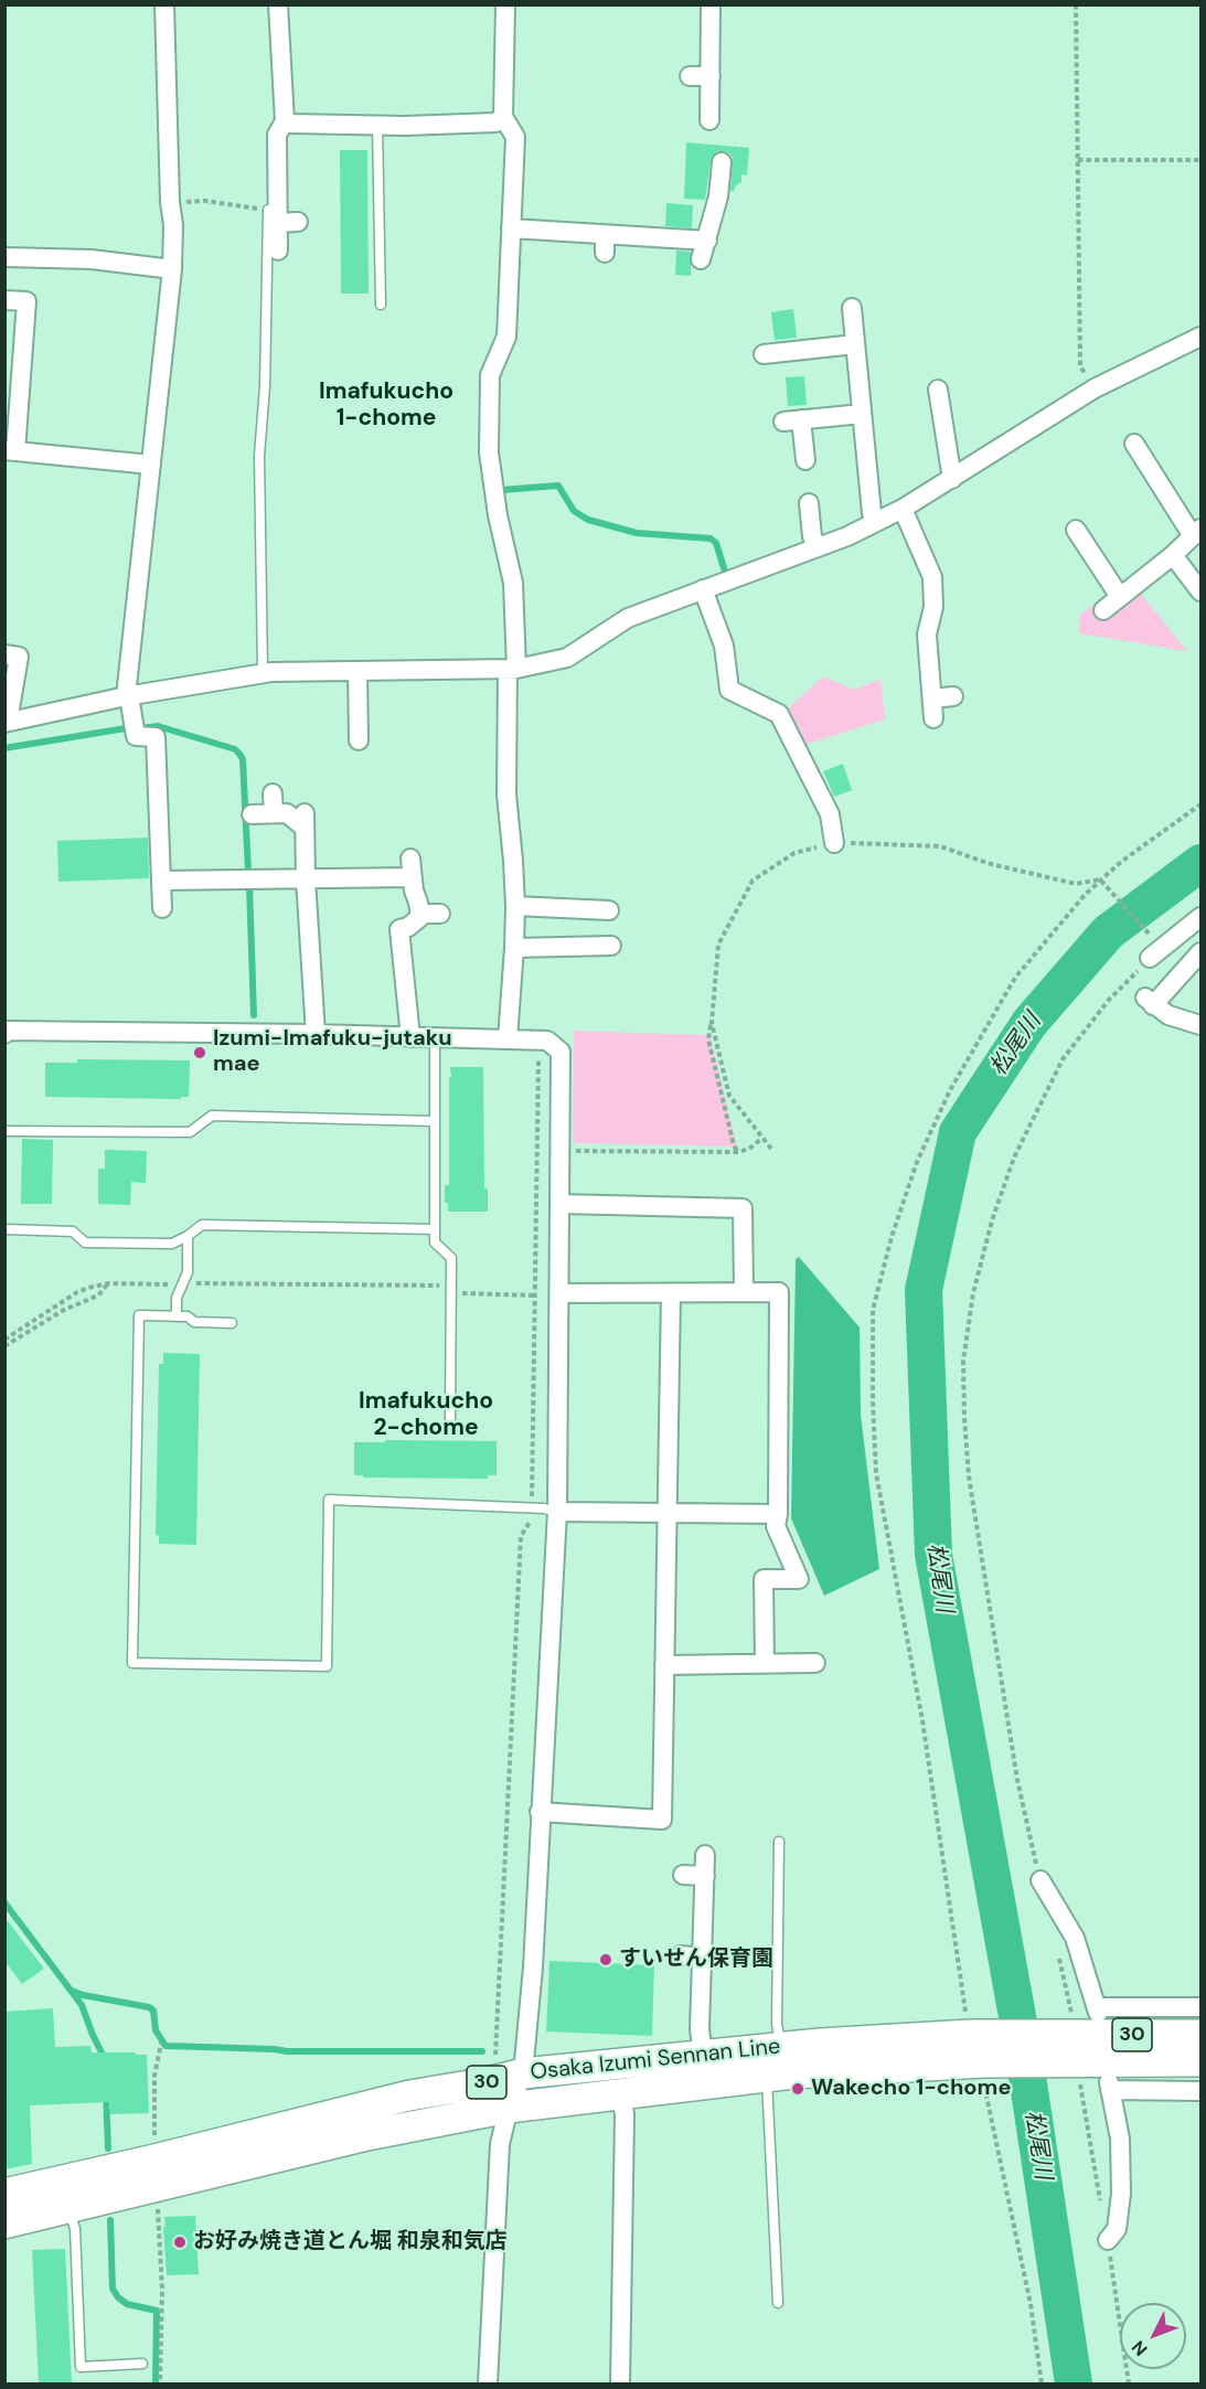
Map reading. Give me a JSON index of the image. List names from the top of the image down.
{
  "streets": {
    "main road": ["30", "Osaka Izumi Sennan Line"]
  },
  "districts": ["Imafukucho 1-chome", "Imafukucho 2-chome"],
  "water": ["松尾川"],
  "places": [
    "Izumi-Imafuku-jutaku mae",
    "すいせん保育園",
    "Wakecho 1-chome",
    "お好み焼き道とん堀 和泉和気店"
  ],
  "north": "bottom left"
}
